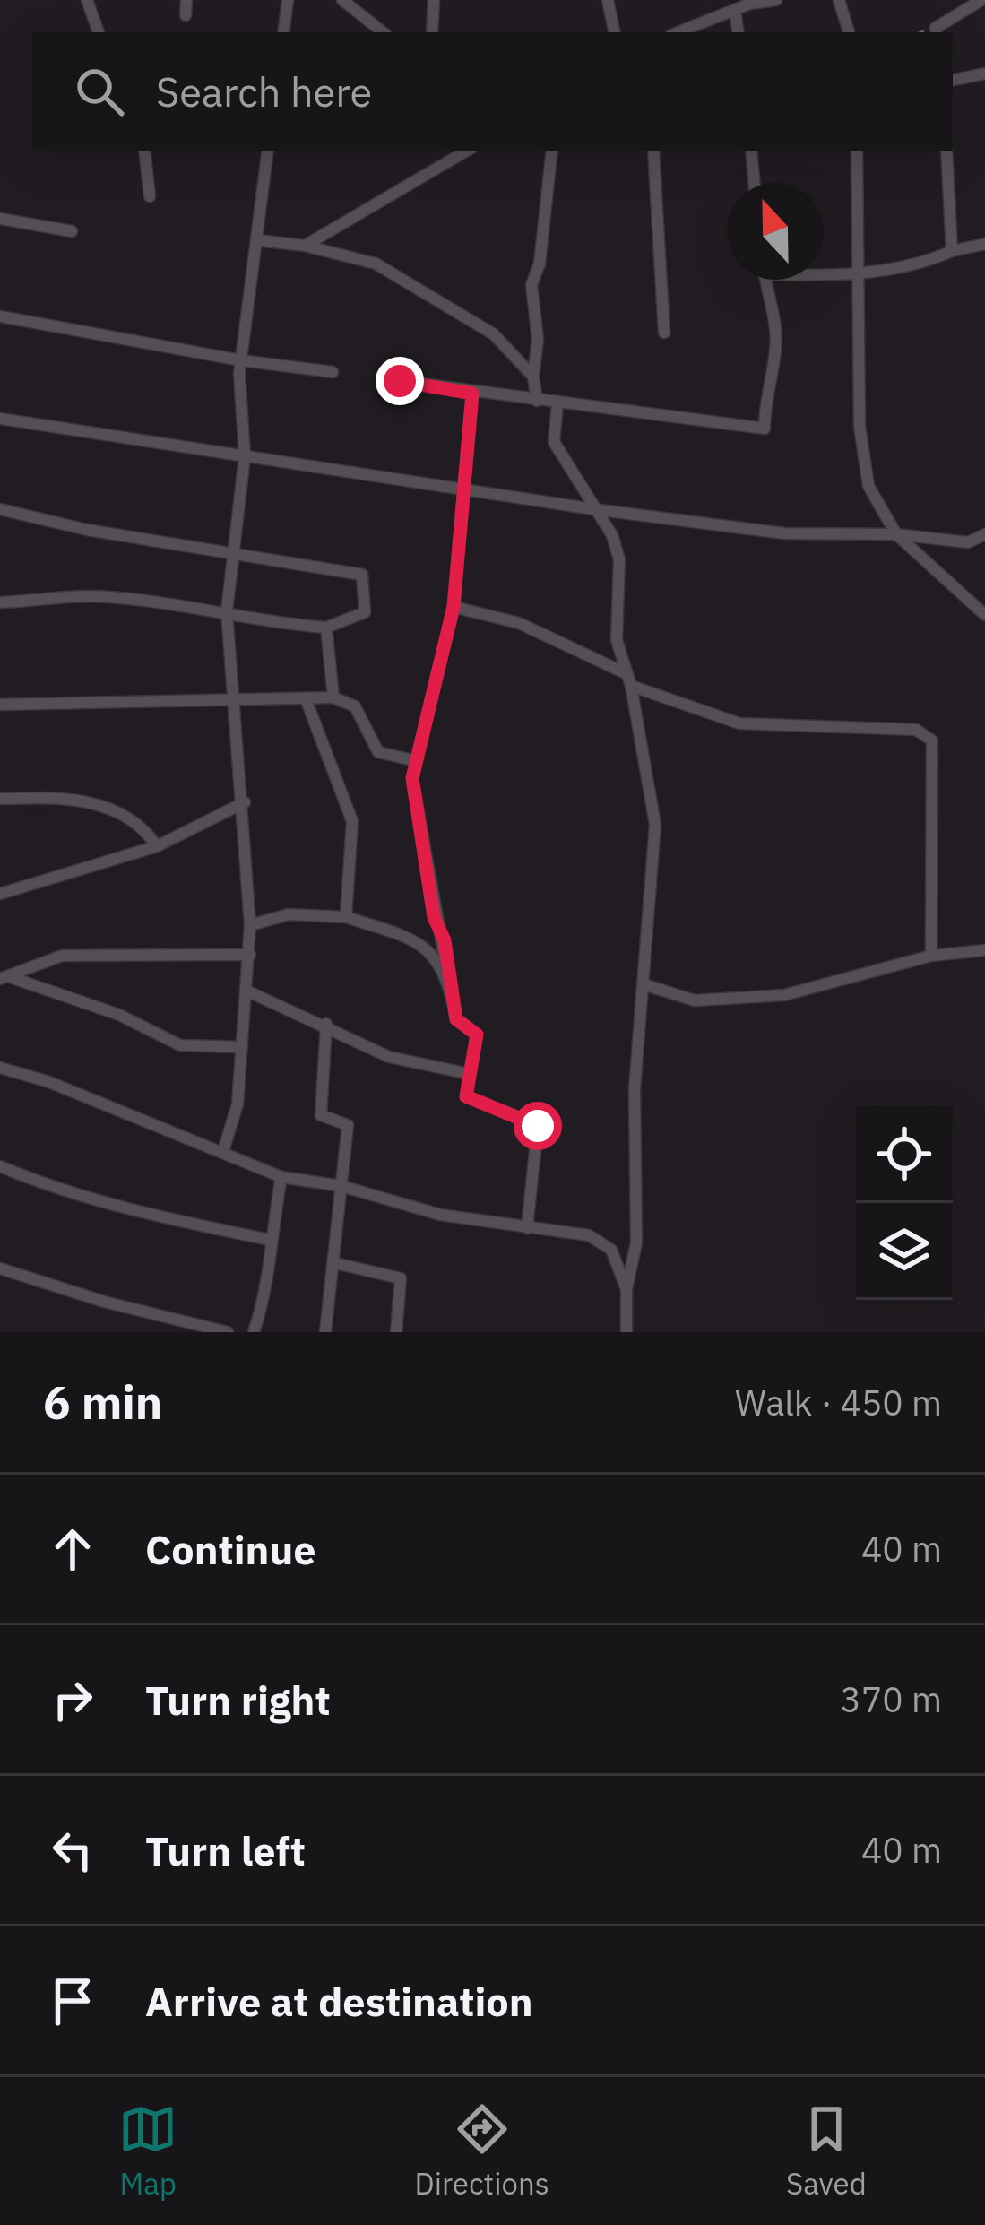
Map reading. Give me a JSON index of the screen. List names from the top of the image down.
{
  "north": "top",
  "page": {
    "search": "Search here",
    "heading": ["6 min", "Walk · 450 m"],
    "list": [
      ["Continue", "40 m"],
      ["Turn right", "370 m"],
      ["Turn left", "40 m"],
      "Arrive at destination"
    ],
    "nav": ["Map", "Directions", "Saved"]
  }
}
